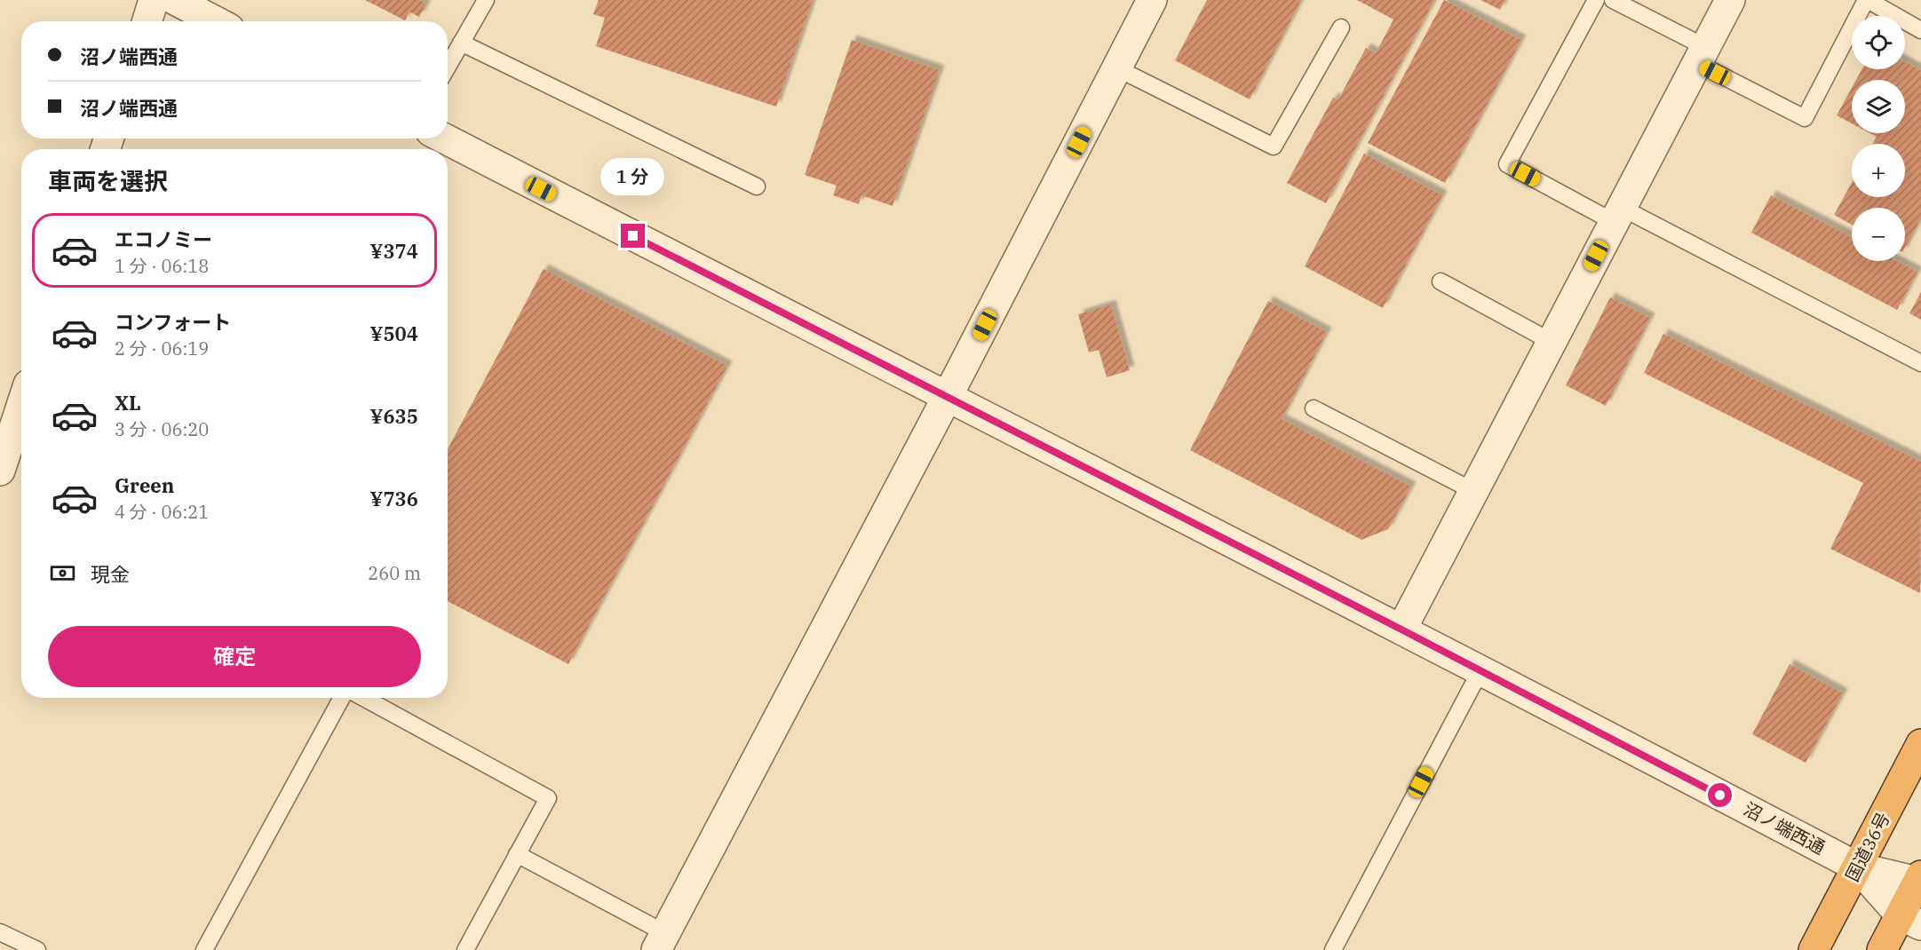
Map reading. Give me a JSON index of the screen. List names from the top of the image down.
{
  "streets": {
    "highway": ["国道36号"],
    "street": ["沼ノ端西通"]
  },
  "crossings": [
    ["沼ノ端西通", "国道36号"]
  ],
  "page": {
    "map_buttons": ["+", "−"],
    "banner": ["沼ノ端西通", "沼ノ端西通"],
    "heading": "車両を選択",
    "bubble": "1 分",
    "list": [
      {
        "name": "エコノミー",
        "note": "1 分 · 06:18",
        "value": "¥374"
      },
      {
        "name": "コンフォート",
        "note": "2 分 · 06:19",
        "value": "¥504"
      },
      {
        "name": "XL",
        "note": "3 分 · 06:20",
        "value": "¥635"
      },
      {
        "name": "Green",
        "note": "4 分 · 06:21",
        "value": "¥736"
      }
    ],
    "pay": ["現金", "260 m"],
    "buttons": "確定"
  }
}
